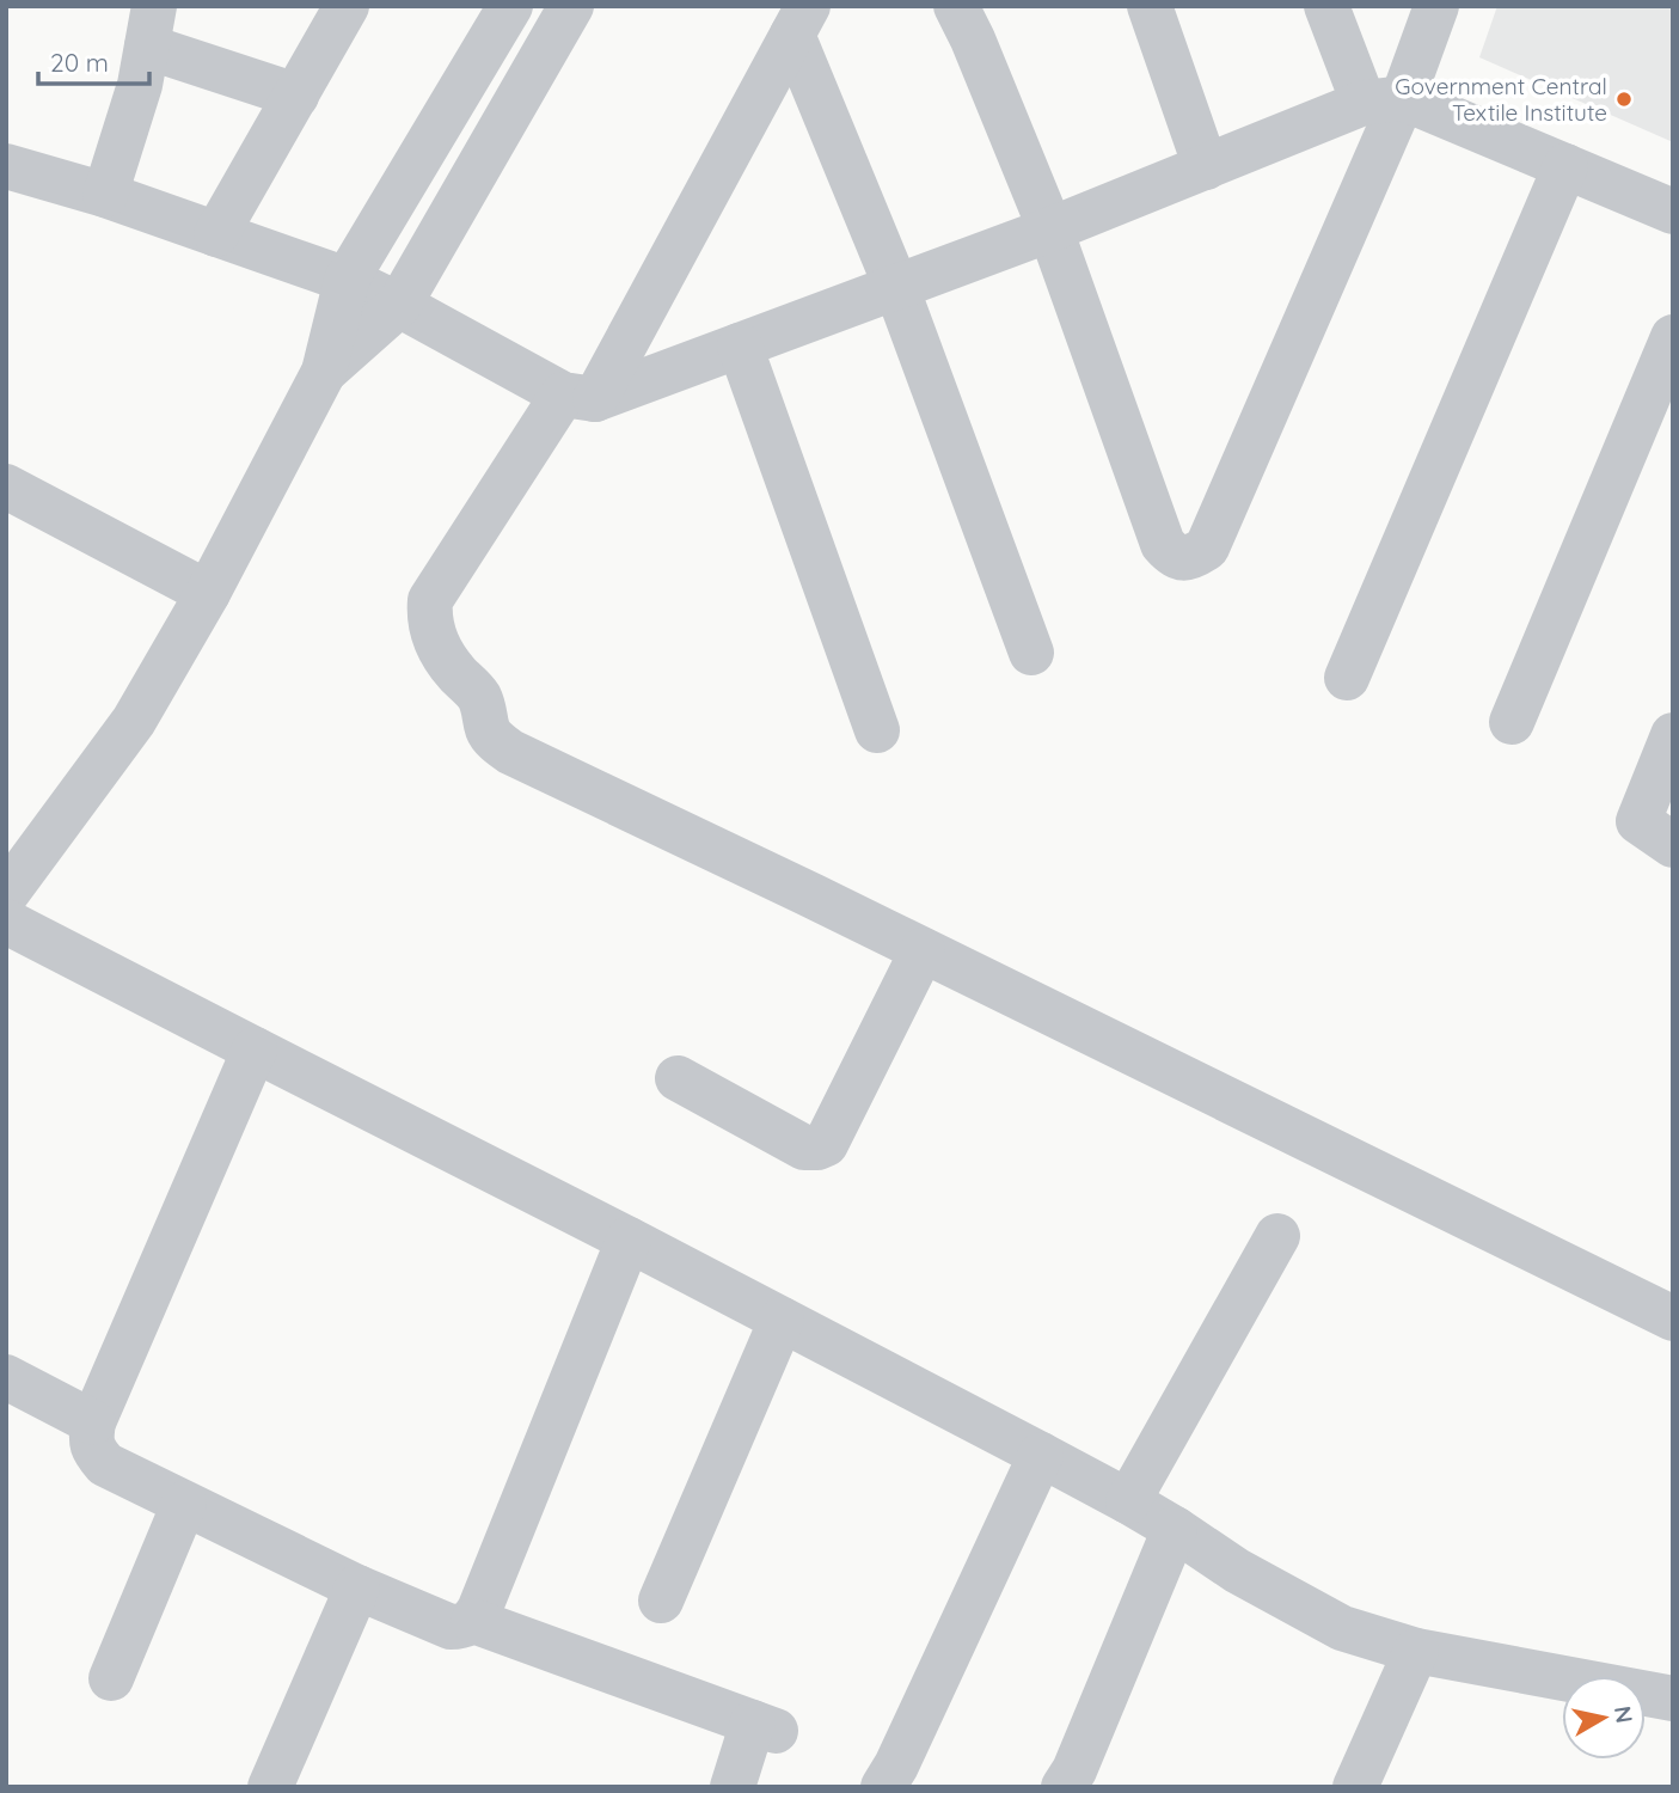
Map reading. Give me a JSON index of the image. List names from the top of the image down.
{
  "places": ["Government Central Textile Institute"],
  "scale_bar": "20 m",
  "north": "right"
}
